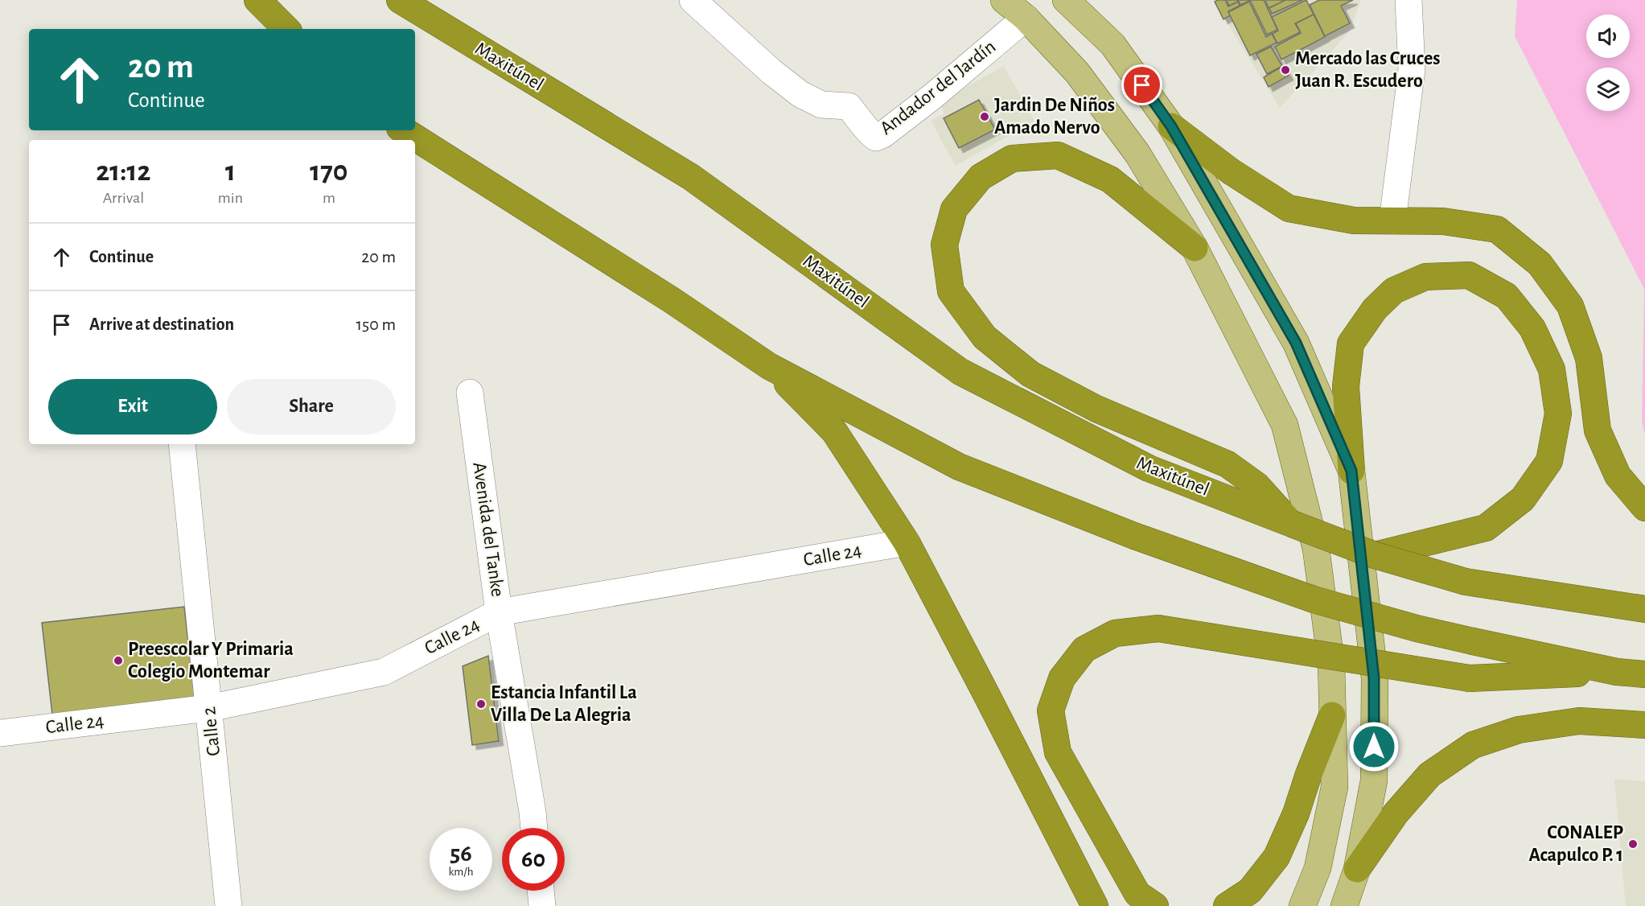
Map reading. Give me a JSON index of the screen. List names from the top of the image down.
{
  "streets": {
    "highway": ["Maxitúnel"],
    "street": [
      "Andador del Jardín",
      "Avenida del Tanke",
      "Calle 24",
      "Calle 2"
    ]
  },
  "crossings": [
    ["Avenida del Tanke", "Calle 24"],
    ["Calle 24", "Calle 2"]
  ],
  "places": [
    "Mercado las Cruces Juan R. Escudero",
    "Jardin De Niños Amado Nervo",
    "Preescolar Y Primaria Colegio Montemar",
    "Estancia Infantil La Villa De La Alegria",
    "CONALEP Acapulco P. 1"
  ],
  "page": {
    "turn": ["20 m", "Continue"],
    "eta": [
      "21:12",
      "Arrival",
      "1",
      "min",
      "170",
      "m"
    ],
    "list": [
      {
        "name": "Continue",
        "value": "20 m"
      },
      {
        "name": "Arrive at destination",
        "value": "150 m"
      }
    ],
    "buttons": ["Exit", "Share"],
    "speed": "56 km/h",
    "limit": "60"
  }
}
